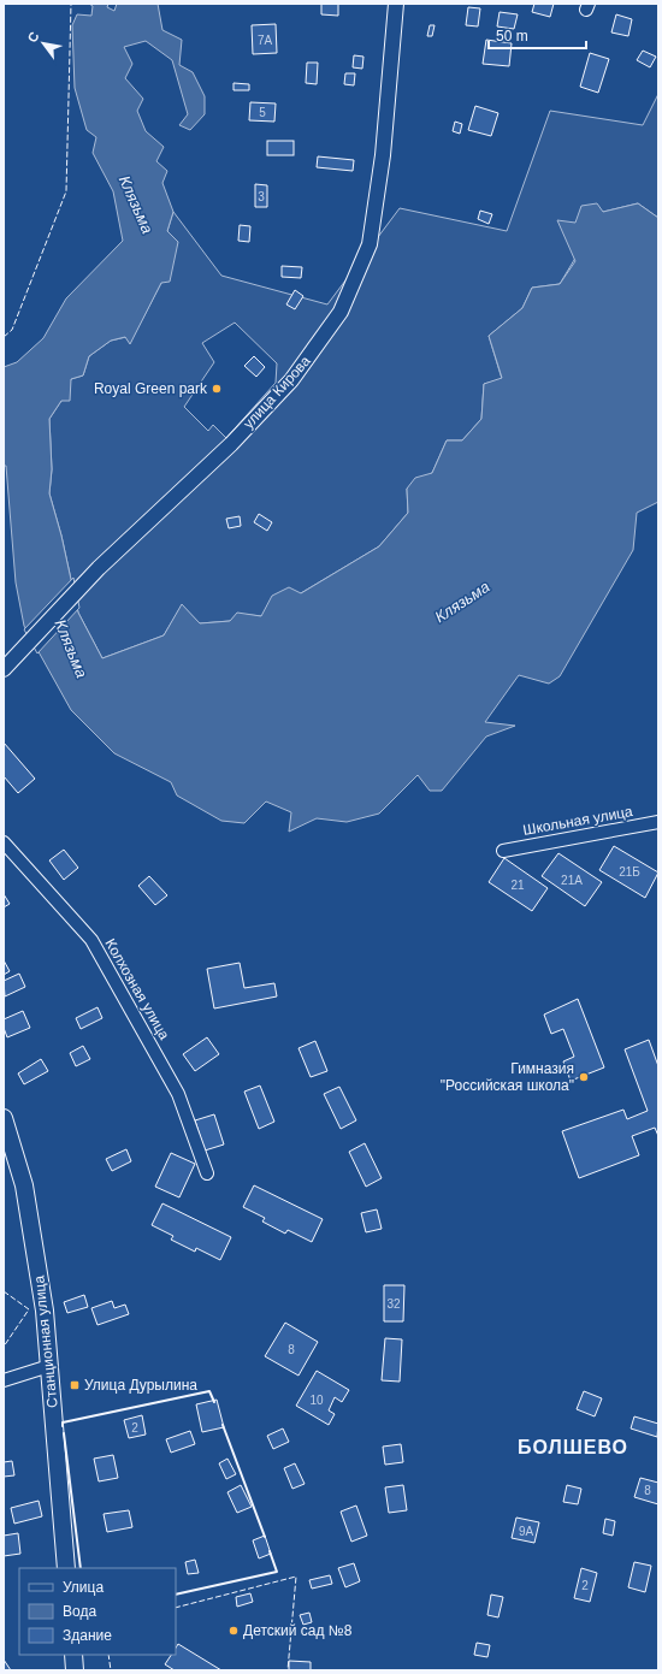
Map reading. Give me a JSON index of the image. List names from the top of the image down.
{
  "streets": {
    "main road": ["Станционная улица"],
    "street": ["улица Кирова", "Школьная улица", "Колхозная улица"]
  },
  "districts": ["БОЛШЕВО"],
  "water": ["Клязьма"],
  "places": {
    "other": ["Royal Green park", "Гимназия \"Российская школа\"", "Детский сад №8"],
    "transit": ["Улица Дурылина"]
  },
  "house_numbers": [
    "7А",
    "5",
    "3",
    "21Б",
    "21А",
    "21",
    "32",
    "8",
    "10",
    "2",
    "8",
    "9А",
    "2"
  ],
  "legend": ["Улица", "Вода", "Здание"],
  "scale_bar": "50 m",
  "north": "top left"
}
